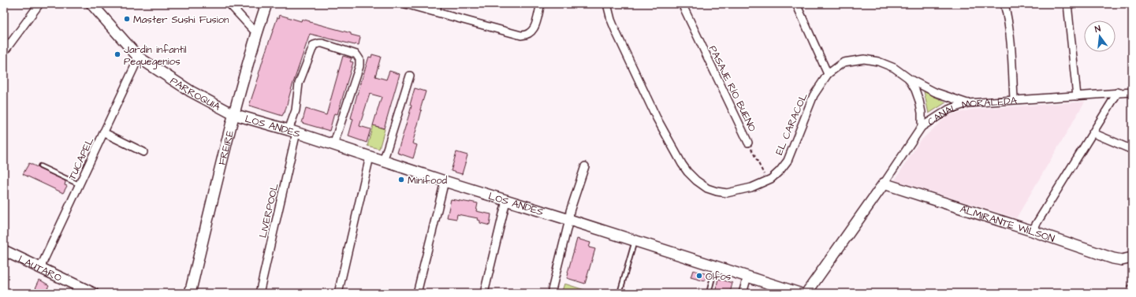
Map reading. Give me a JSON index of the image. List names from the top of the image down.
{
  "streets": {
    "street": [
      "PASAJE RÍO BUENO",
      "PARROQUIA",
      "CANAL MORALEDA",
      "EL CARACOL",
      "LOS ANDES",
      "FREIRE",
      "TUCAPEL",
      "LIVERPOOL",
      "ALMIRANTE WILSON",
      "LAUTARO"
    ]
  },
  "crossings": [
    ["PASAJE RÍO BUENO", "EL CARACOL"],
    ["PARROQUIA", "LOS ANDES"],
    ["PARROQUIA", "FREIRE"],
    ["PARROQUIA", "TUCAPEL"],
    ["CANAL MORALEDA", "EL CARACOL"],
    ["CANAL MORALEDA", "ALMIRANTE WILSON"],
    ["LOS ANDES", "FREIRE"],
    ["LOS ANDES", "LIVERPOOL"],
    ["TUCAPEL", "LAUTARO"]
  ],
  "places": [
    "Master Sushi Fusion",
    "Jardín infantil Pequegenios",
    "Minifood",
    "Olfos"
  ],
  "north": "top"
}
